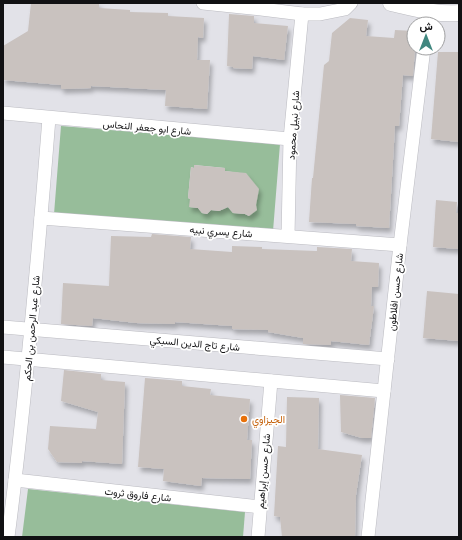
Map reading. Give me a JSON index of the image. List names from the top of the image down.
{
  "streets": {
    "street": [
      "شارع نبيل محمود",
      "شارع ابو جعفر النحاس",
      "شارع يسري نبيه",
      "شارع حسن افلاطون",
      "شارع عبد الرحمن بن الحكم",
      "شارع تاج الدين السبكي",
      "شارع حسن إبراهيم",
      "شارع فاروق ثروت"
    ]
  },
  "crossings": [
    ["شارع نبيل محمود", "شارع ابو جعفر النحاس"],
    ["شارع نبيل محمود", "شارع يسري نبيه"],
    ["شارع ابو جعفر النحاس", "شارع عبد الرحمن بن الحكم"],
    ["شارع يسري نبيه", "شارع حسن افلاطون"],
    ["شارع يسري نبيه", "شارع عبد الرحمن بن الحكم"],
    ["شارع حسن افلاطون", "شارع تاج الدين السبكي"],
    ["شارع عبد الرحمن بن الحكم", "شارع تاج الدين السبكي"],
    ["شارع عبد الرحمن بن الحكم", "شارع فاروق ثروت"],
    ["شارع حسن إبراهيم", "شارع فاروق ثروت"]
  ],
  "places": ["الجيزاوي"],
  "north": "top"
}
